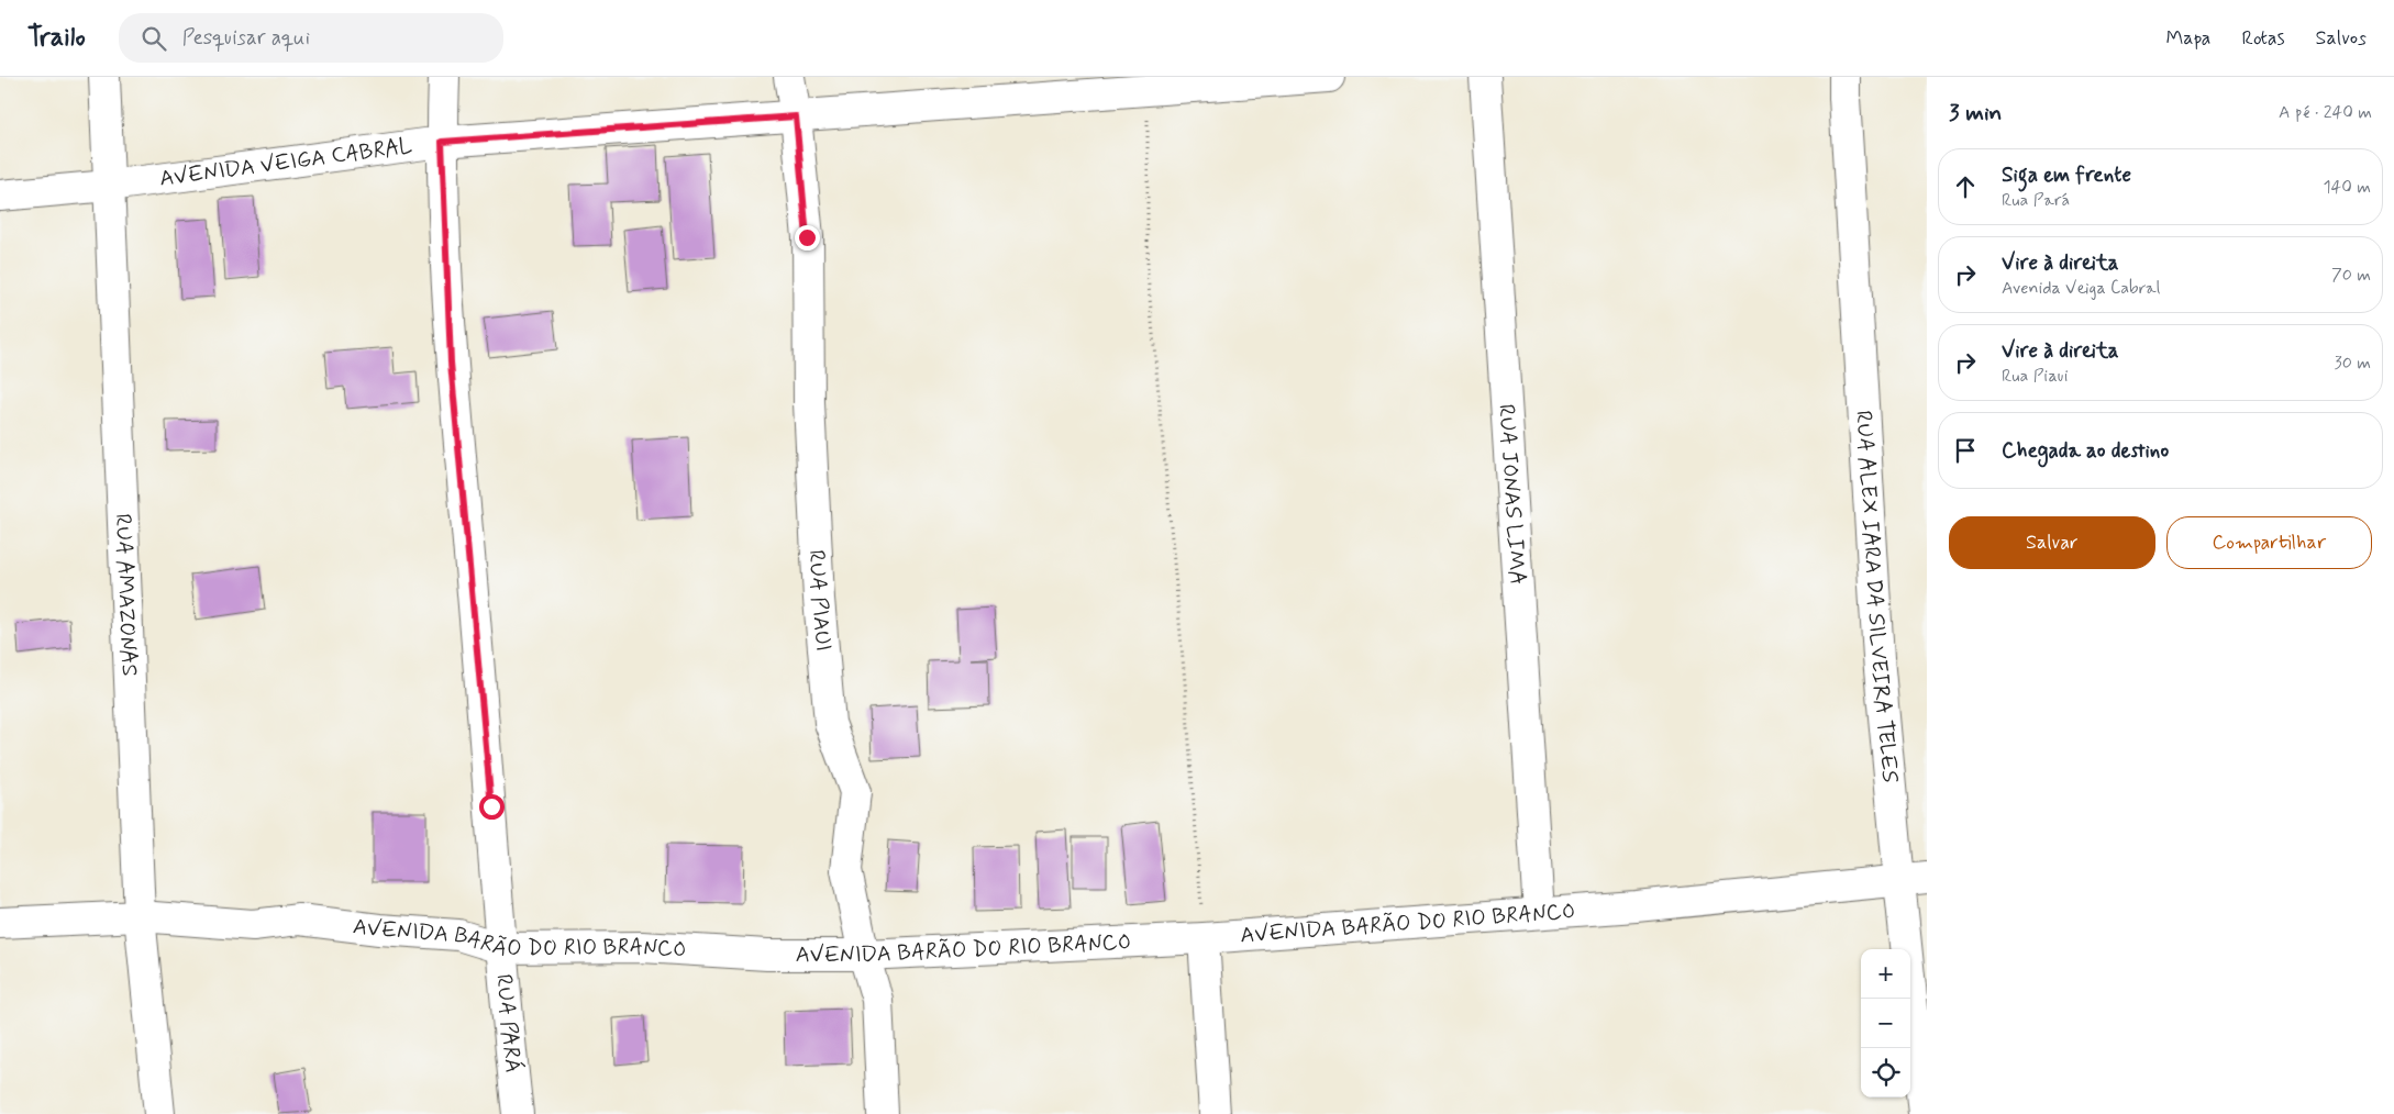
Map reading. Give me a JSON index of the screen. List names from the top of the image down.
{
  "streets": {
    "street": [
      "AVENIDA VEIGA CABRAL",
      "RUA JONAS LIMA",
      "RUA AMAZONAS",
      "RUA ALEX IARA DA SILVEIRA TELES",
      "RUA PIAUI",
      "AVENIDA BARÃO DO RIO BRANCO",
      "RUA PARÁ"
    ]
  },
  "crossings": [
    ["AVENIDA VEIGA CABRAL", "RUA AMAZONAS"],
    ["AVENIDA VEIGA CABRAL", "RUA PIAUI"],
    ["AVENIDA VEIGA CABRAL", "RUA PARÁ"],
    ["RUA JONAS LIMA", "AVENIDA BARÃO DO RIO BRANCO"],
    ["RUA AMAZONAS", "AVENIDA BARÃO DO RIO BRANCO"],
    ["RUA ALEX IARA DA SILVEIRA TELES", "AVENIDA BARÃO DO RIO BRANCO"],
    ["RUA PIAUI", "AVENIDA BARÃO DO RIO BRANCO"],
    ["AVENIDA BARÃO DO RIO BRANCO", "RUA PARÁ"]
  ],
  "page": {
    "header": "Trailo",
    "search": "Pesquisar aqui",
    "nav": ["Mapa", "Rotas", "Salvos"],
    "heading": ["3 min", "A pé · 240 m"],
    "list": [
      ["Siga em frente", "Rua Pará", "140 m"],
      ["Vire à direita", "Avenida Veiga Cabral", "70 m"],
      ["Vire à direita", "Rua Piaui", "30 m"],
      "Chegada ao destino"
    ],
    "buttons": ["Salvar", "Compartilhar"],
    "map_buttons": ["+", "−"]
  }
}
